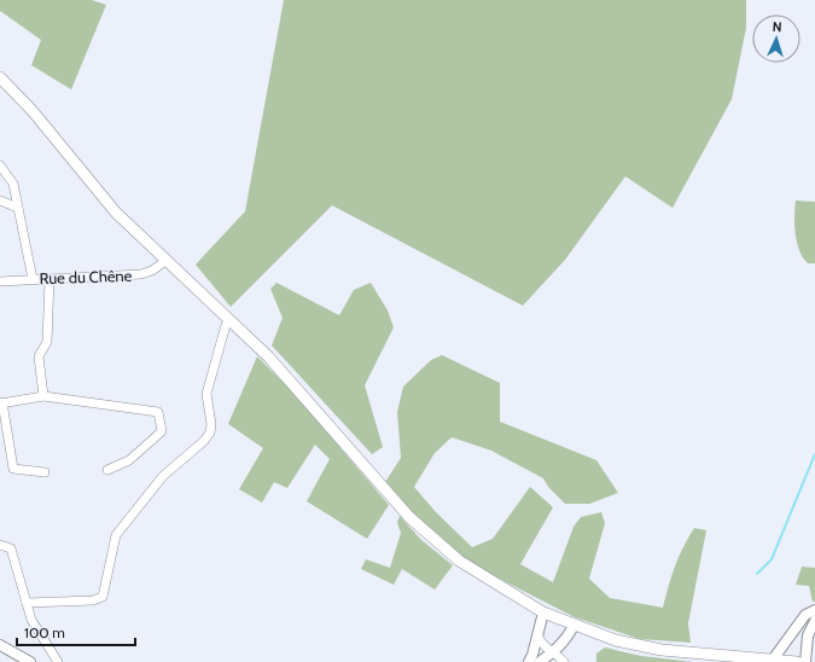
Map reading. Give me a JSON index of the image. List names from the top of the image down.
{
  "streets": {
    "street": ["Rue du Chêne"]
  },
  "scale_bar": "100 m",
  "north": "top"
}
